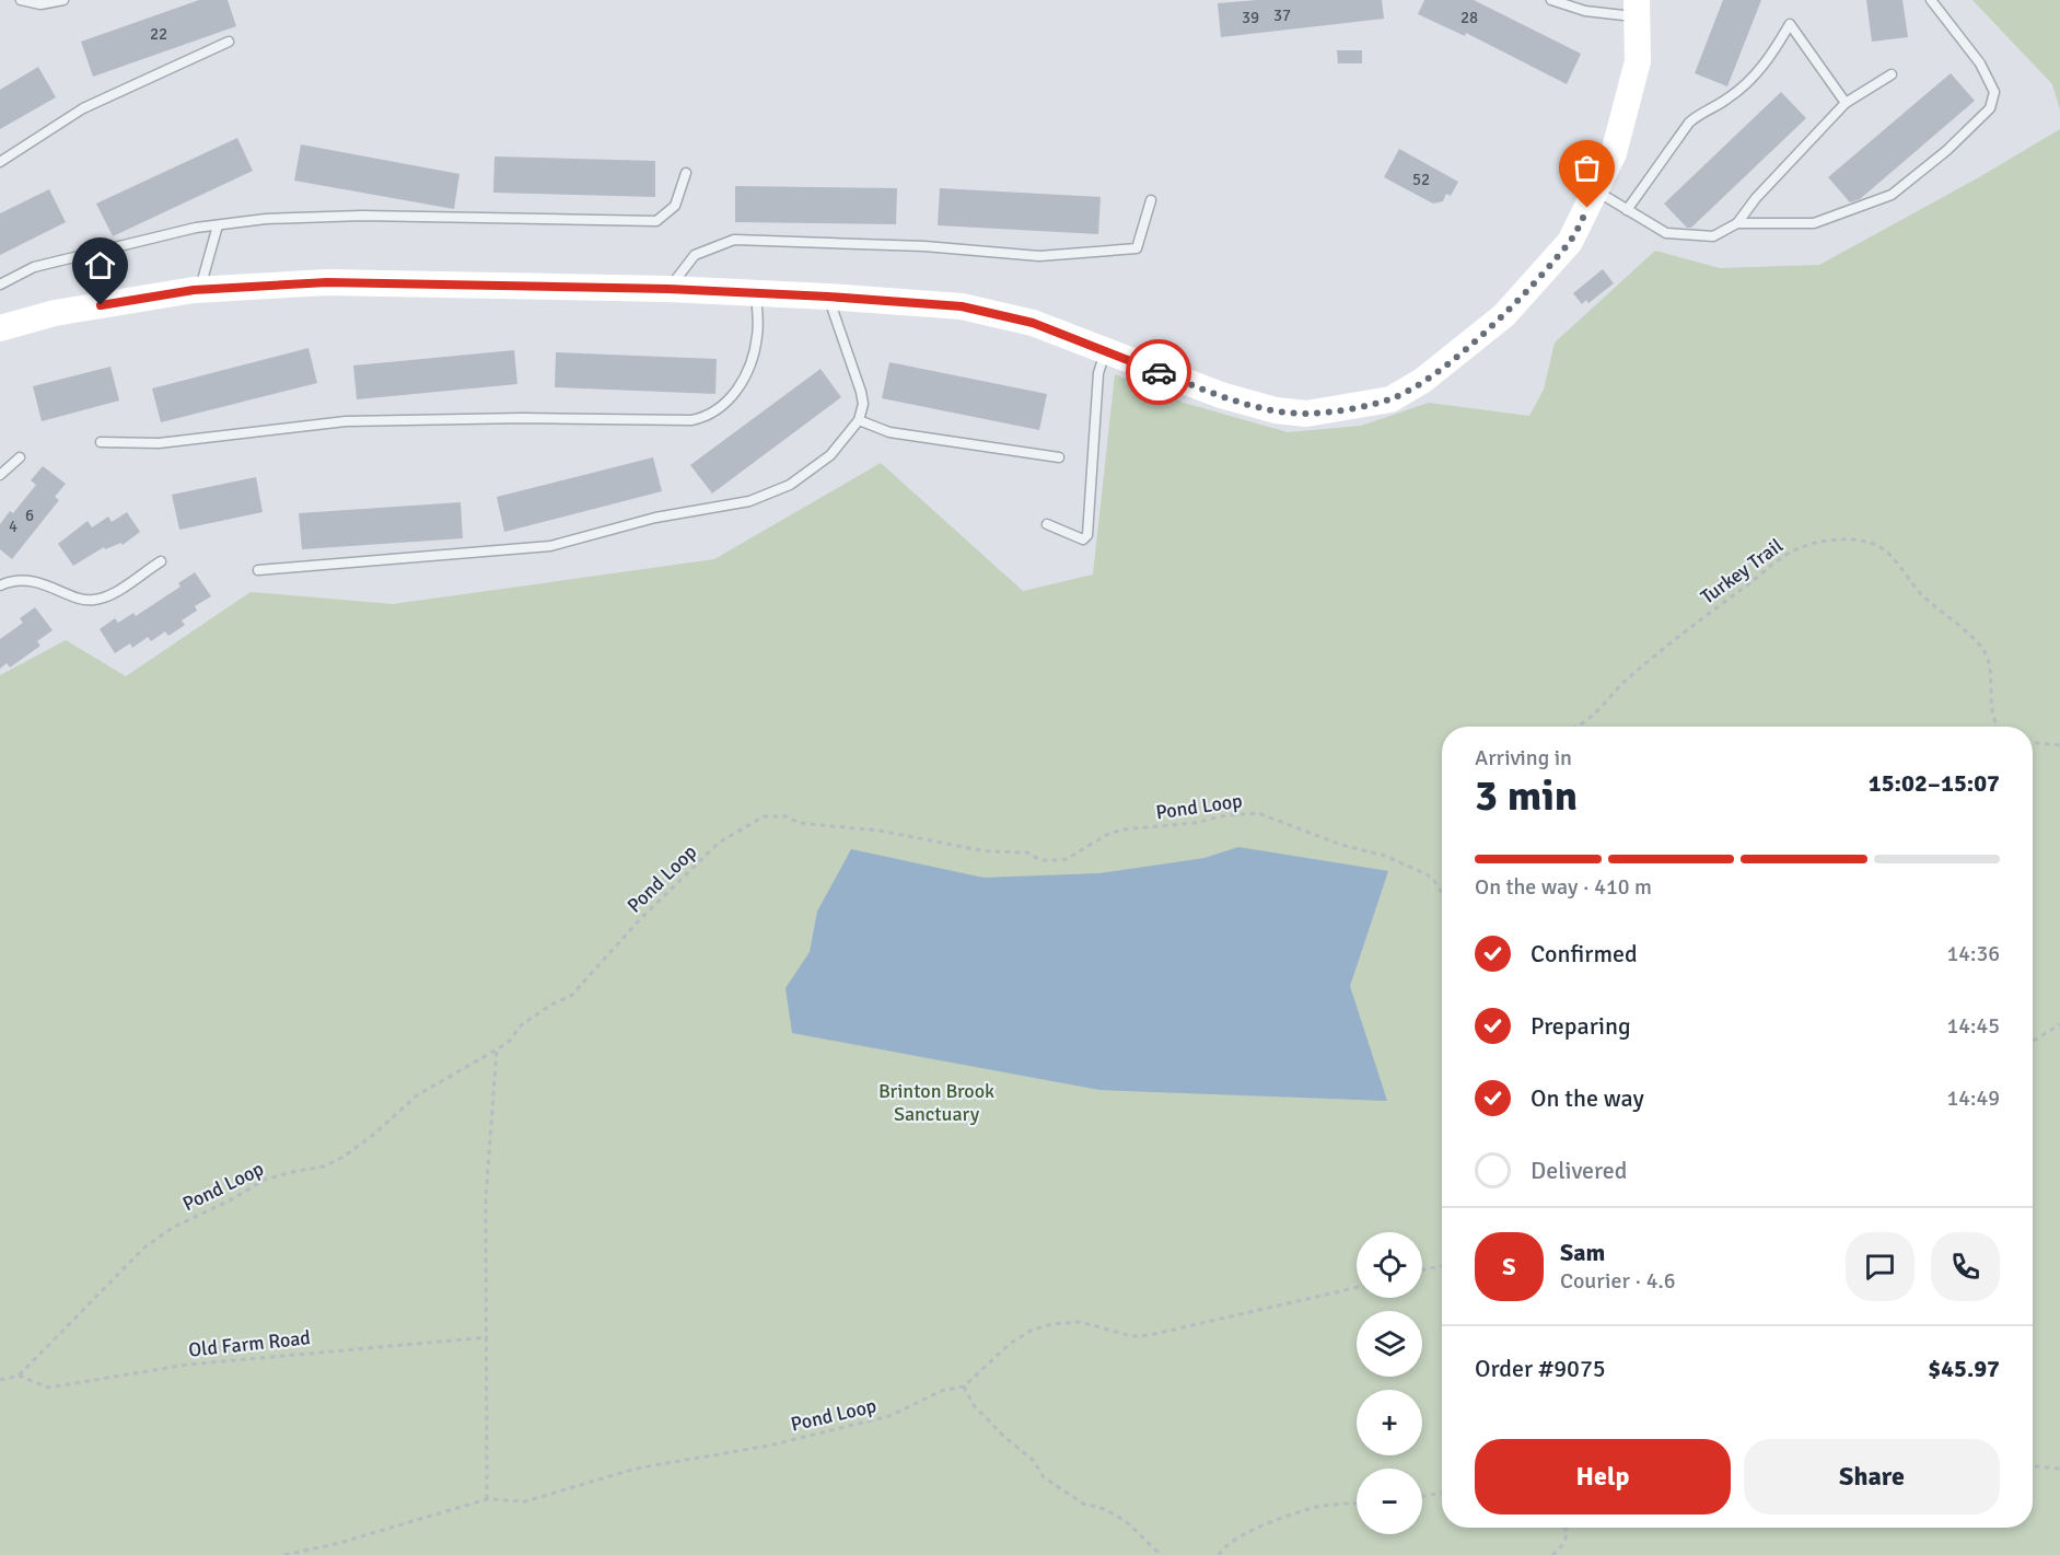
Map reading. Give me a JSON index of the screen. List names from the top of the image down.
{
  "streets": {
    "path": ["Turkey Trail", "Pond Loop", "Old Farm Road"]
  },
  "crossings": [
    ["Pond Loop", "Old Farm Road"]
  ],
  "parks": ["Brinton Brook Sanctuary"],
  "house_numbers": [
    "37",
    "39",
    "28",
    "22",
    "52",
    "6",
    "4"
  ],
  "page": {
    "heading": ["3 min", "Arriving in", "15:02–15:07"],
    "panel": [
      "Sam",
      "Courier · 4.6",
      "Order #9075",
      "$45.97"
    ],
    "bar": "On the way · 410 m",
    "list": [
      ["Confirmed", "14:36"],
      ["Preparing", "14:45"],
      ["On the way", "14:49"],
      "Delivered"
    ],
    "map_buttons": ["+", "−"],
    "round": "S",
    "buttons": ["Help", "Share"]
  }
}
